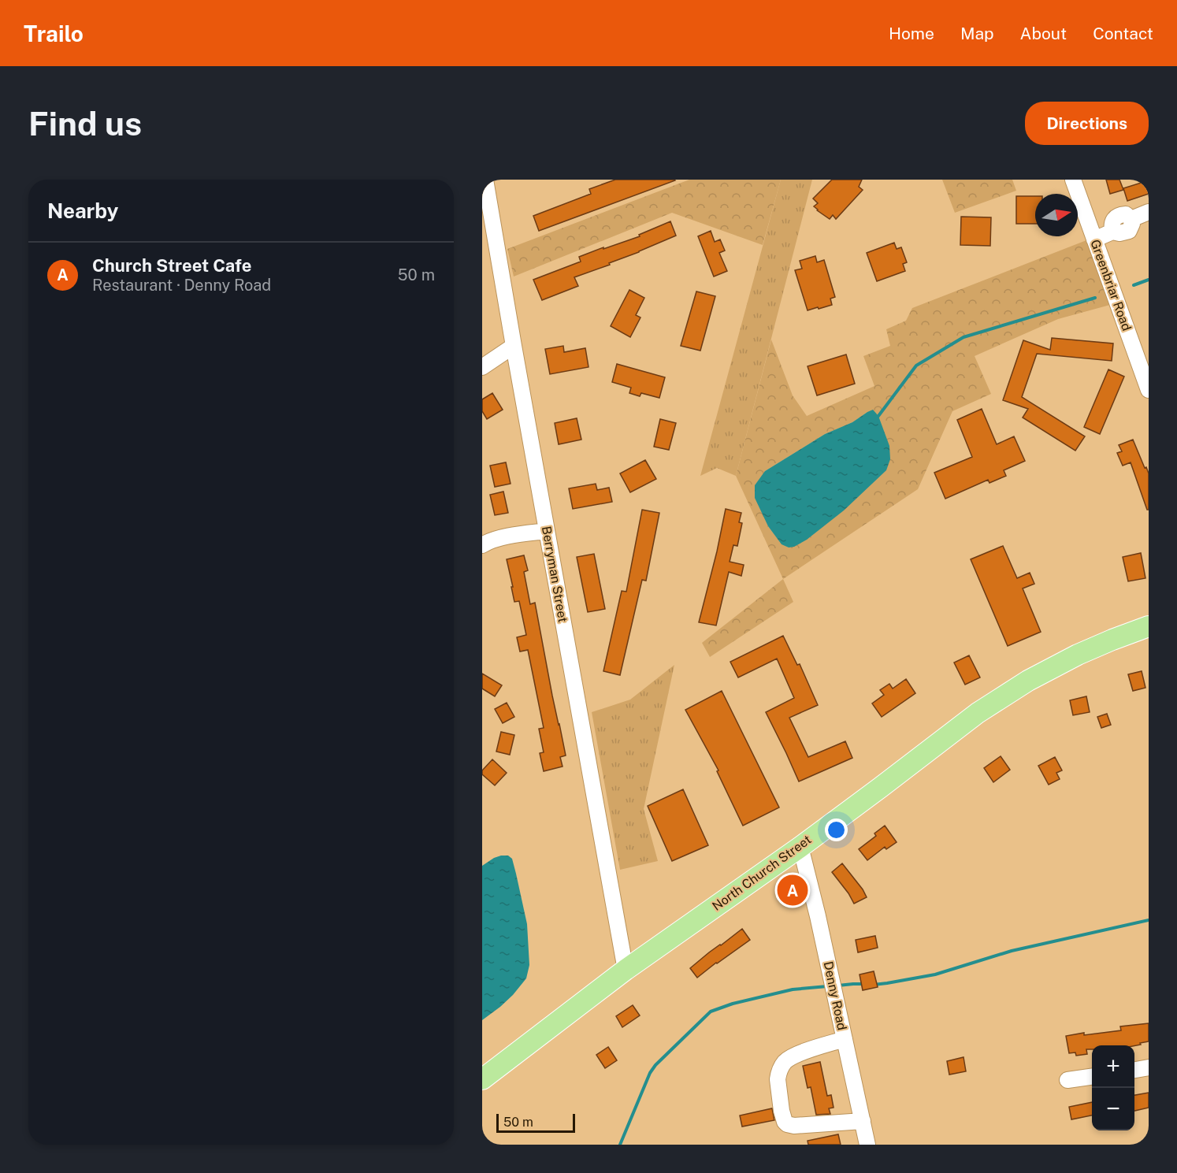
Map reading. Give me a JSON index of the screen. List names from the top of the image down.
{
  "streets": {
    "main road": ["North Church Street"],
    "street": ["Greenbriar Road", "Berryman Street", "Denny Road"]
  },
  "crossings": [
    ["Berryman Street", "North Church Street"],
    ["North Church Street", "Denny Road"]
  ],
  "scale_bar": "50 m",
  "north": "right",
  "page": {
    "header": "Trailo",
    "nav": [
      "Home",
      "Map",
      "About",
      "Contact"
    ],
    "buttons": "Directions",
    "title": "Find us",
    "heading": "Nearby",
    "list": [
      {
        "mark": "A",
        "name": "Church Street Cafe",
        "note": "Restaurant · Denny Road",
        "value": "50 m"
      }
    ],
    "pins": "A",
    "map_buttons": ["+", "−"],
    "scale": "50 m"
  }
}
